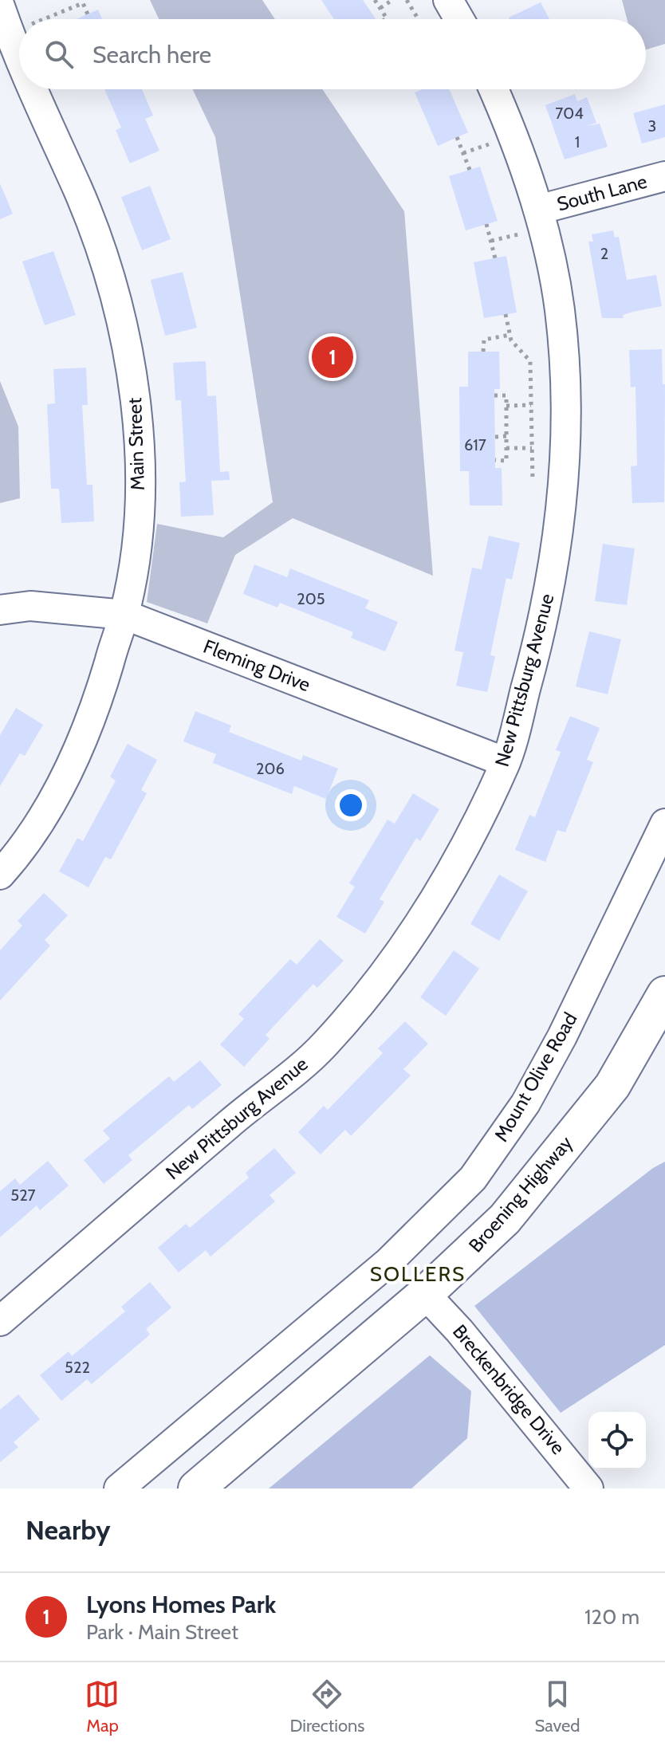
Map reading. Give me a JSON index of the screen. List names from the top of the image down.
{
  "streets": {
    "main road": ["Broening Highway"],
    "street": [
      "South Lane",
      "Main Street",
      "Fleming Drive",
      "New Pittsburg Avenue",
      "Mount Olive Road",
      "Breckenbridge Drive"
    ]
  },
  "crossings": [
    ["South Lane", "New Pittsburg Avenue"],
    ["Main Street", "Fleming Drive"],
    ["Fleming Drive", "New Pittsburg Avenue"],
    ["Broening Highway", "Breckenbridge Drive"]
  ],
  "districts": ["SOLLERS"],
  "house_numbers": [
    "704",
    "3",
    "1",
    "2",
    "617",
    "205",
    "206",
    "527",
    "522"
  ],
  "page": {
    "search": "Search here",
    "pins": "1",
    "heading": "Nearby",
    "list": [
      {
        "mark": "1",
        "name": "Lyons Homes Park",
        "note": "Park · Main Street",
        "value": "120 m"
      }
    ],
    "nav": ["Map", "Directions", "Saved"]
  }
}
